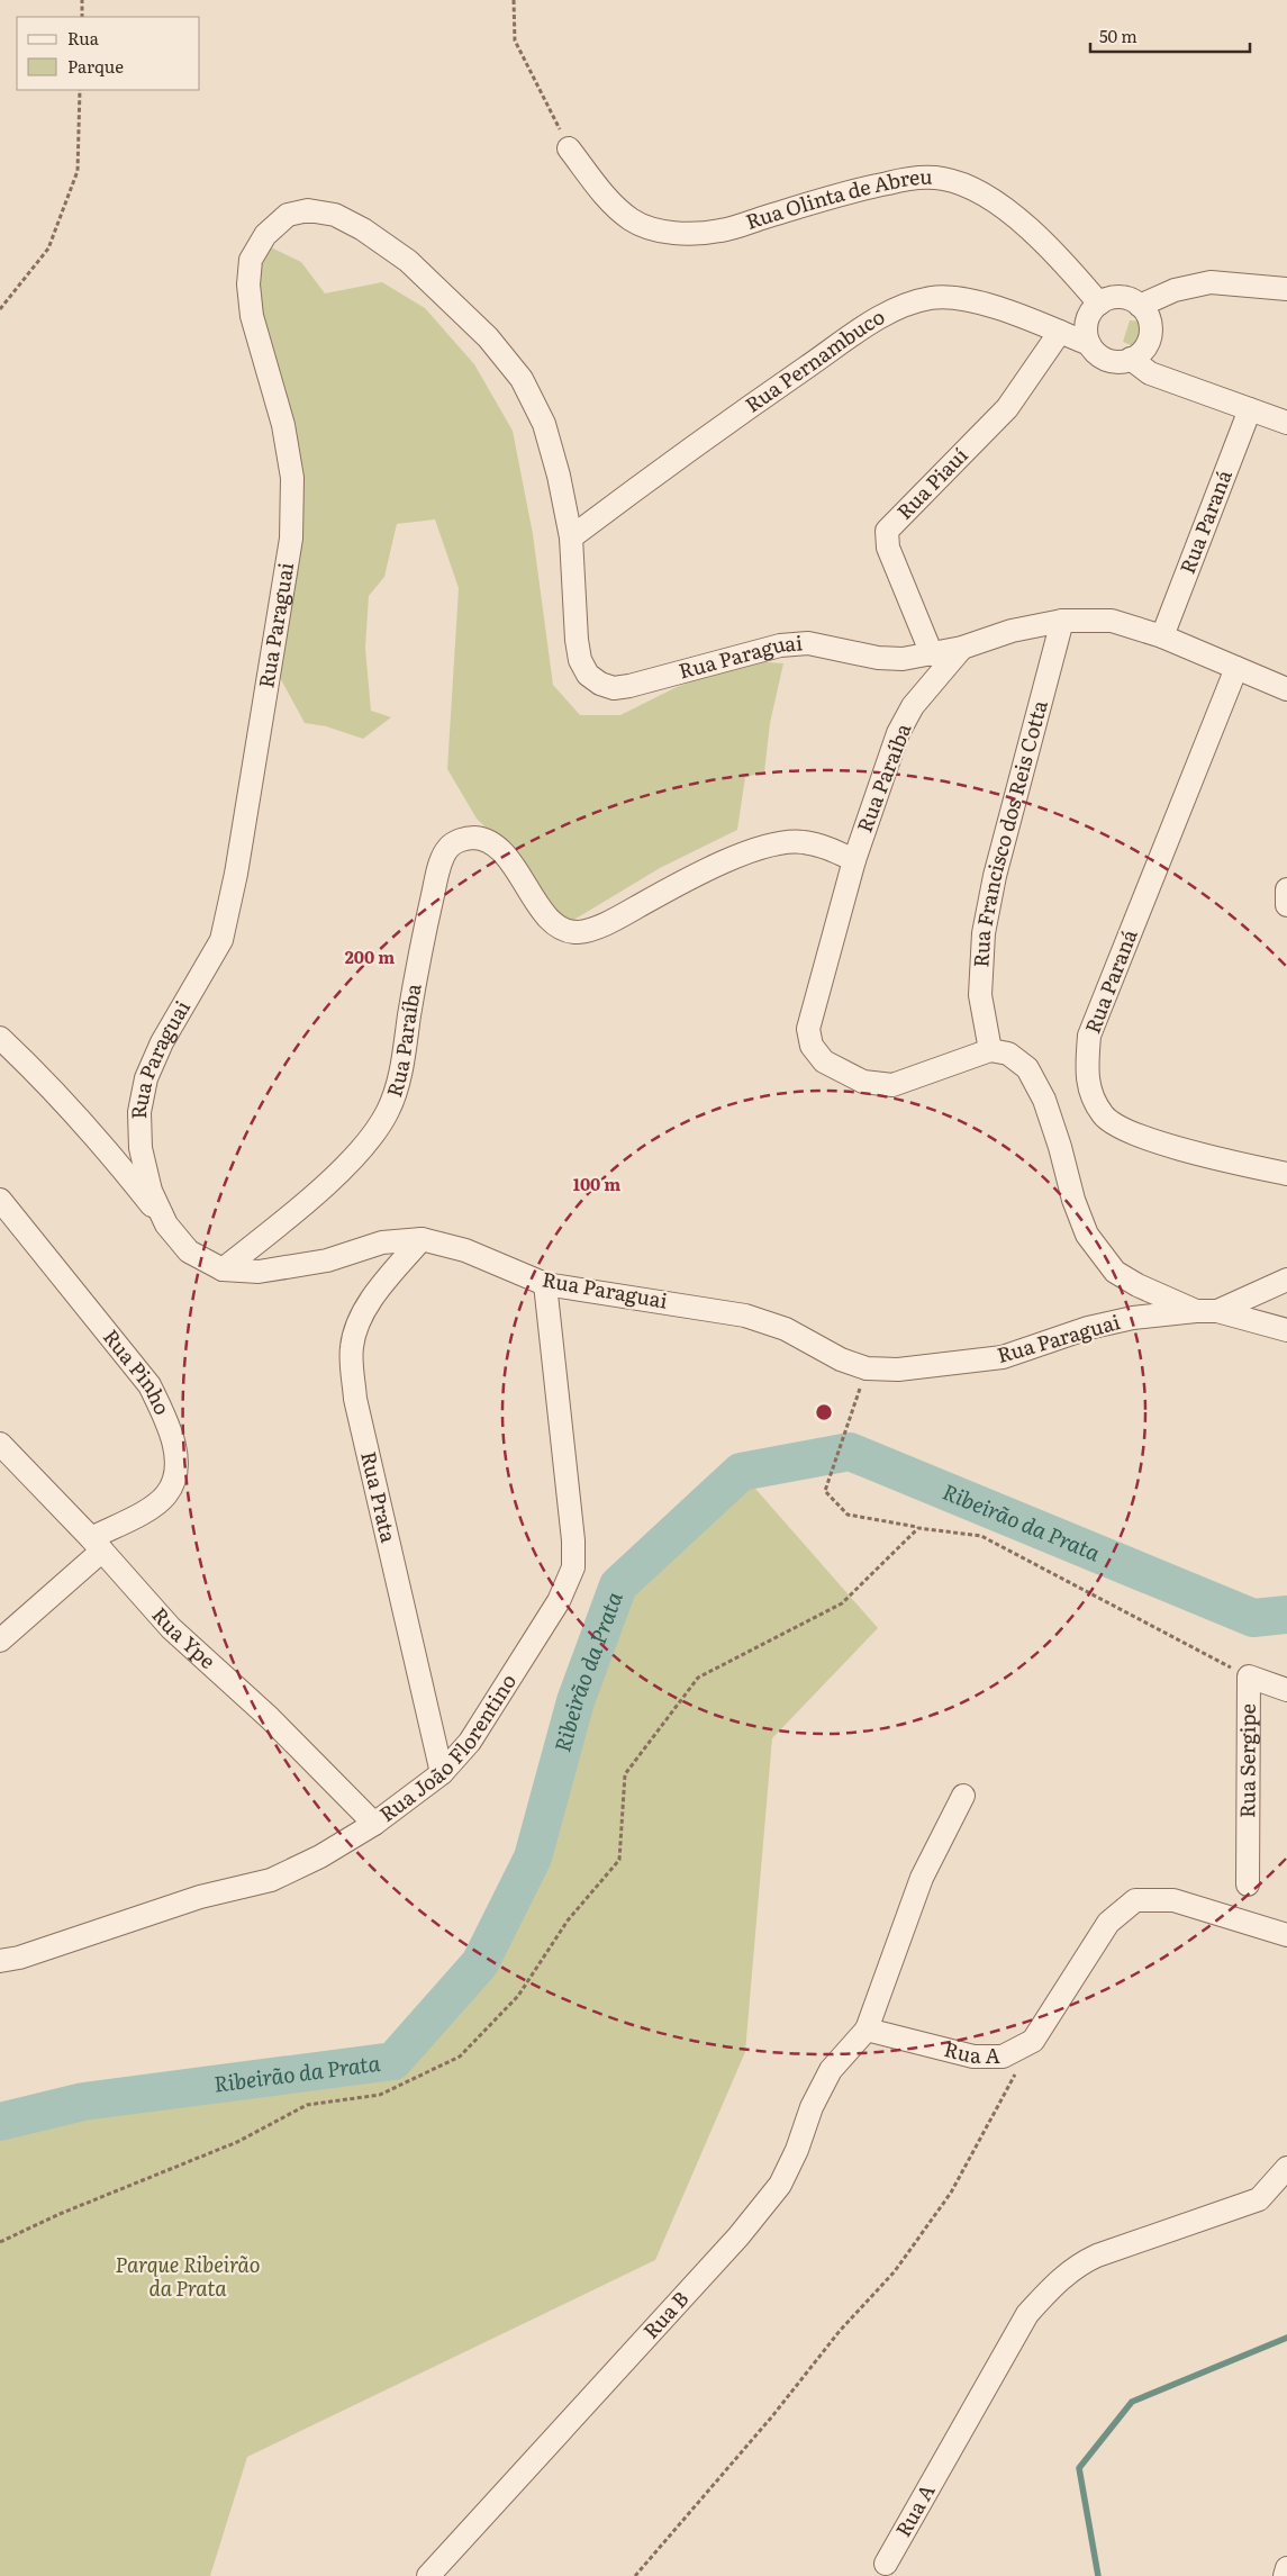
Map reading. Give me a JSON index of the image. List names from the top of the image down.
{
  "streets": {
    "street": [
      "Rua Olinta de Abreu",
      "Rua Pernambuco",
      "Rua Piauí",
      "Rua Paraná",
      "Rua Paraguai",
      "Rua Paraíba",
      "Rua Francisco dos Reis Cotta",
      "Rua Pinho",
      "Rua Prata",
      "Rua Ype",
      "Rua João Florentino",
      "Rua Sergipe",
      "Rua A",
      "Rua B"
    ]
  },
  "crossings": [
    ["Rua Olinta de Abreu", "Rua Pernambuco"],
    ["Rua Pernambuco", "Rua Piauí"],
    ["Rua Pernambuco", "Rua Paraguai"],
    ["Rua Piauí", "Rua Paraguai"],
    ["Rua Paraná", "Rua Paraguai"],
    ["Rua Paraguai", "Rua Paraíba"],
    ["Rua Paraguai", "Rua Francisco dos Reis Cotta"],
    ["Rua Paraguai", "Rua Prata"],
    ["Rua Paraguai", "Rua João Florentino"],
    ["Rua Paraíba", "Rua Francisco dos Reis Cotta"],
    ["Rua Pinho", "Rua Ype"],
    ["Rua Prata", "Rua João Florentino"],
    ["Rua Ype", "Rua João Florentino"],
    ["Rua A", "Rua B"]
  ],
  "water": ["Ribeirão da Prata"],
  "parks": ["Parque Ribeirão da Prata"],
  "legend": ["Rua", "Parque"],
  "scale_bar": "50 m",
  "rings": ["200 m", "100 m"]
}
